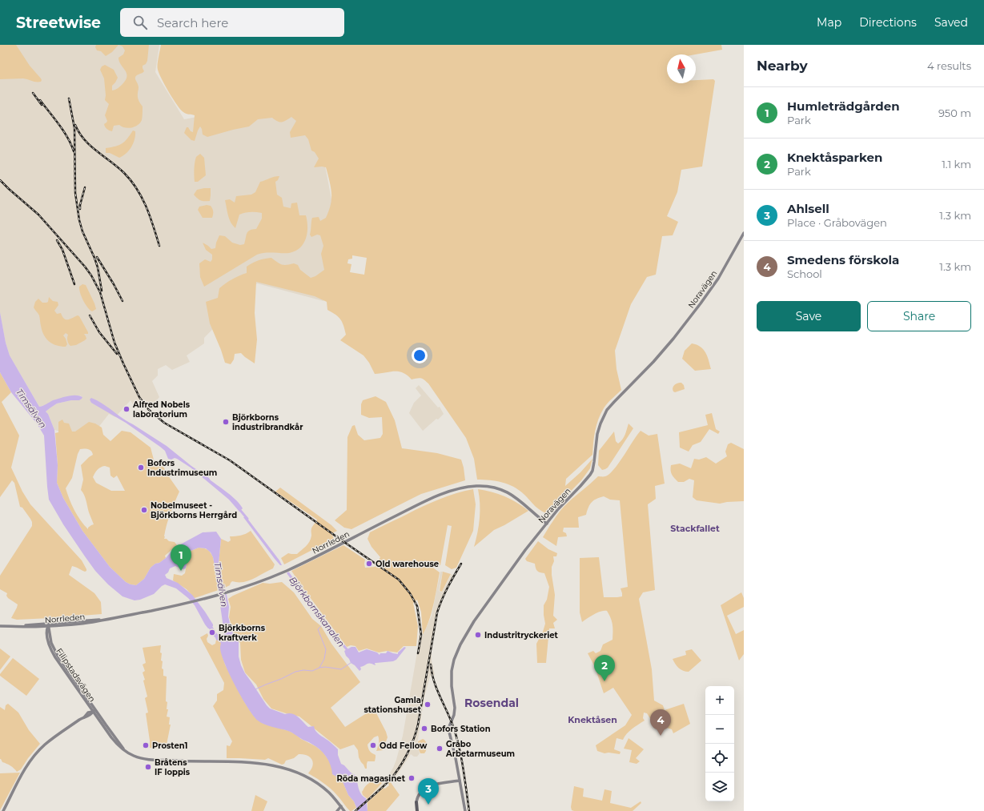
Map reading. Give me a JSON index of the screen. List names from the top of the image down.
{
  "streets": {
    "street": ["Noravägen", "Norrleden", "Filipstadsvägen"]
  },
  "crossings": [
    ["Noravägen", "Norrleden"],
    ["Norrleden", "Filipstadsvägen"]
  ],
  "districts": ["Stackfallet", "Rosendal", "Knektåsen"],
  "water": ["Timsälven", "Björkbornskanalen"],
  "places": [
    "Alfred Nobels laboratorium",
    "Björkborns industribrandkår",
    "Bofors Industrimuseum",
    "Nobelmuseet - Björkborns Herrgård",
    "Old warehouse",
    "Björkborns kraftverk",
    "Industritryckeriet",
    "Gamla stationshuset",
    "Bofors Station",
    "Prosten1",
    "Odd Fellow",
    "Gråbo Arbetarmuseum",
    "Bråtens IF loppis",
    "Röda magasinet"
  ],
  "north": "top",
  "page": {
    "header": "Streetwise",
    "search": "Search here",
    "nav": ["Map", "Directions", "Saved"],
    "heading": ["Nearby", "4 results"],
    "list": [
      {
        "mark": "1",
        "name": "Humleträdgården",
        "note": "Park",
        "value": "950 m"
      },
      {
        "mark": "2",
        "name": "Knektåsparken",
        "note": "Park",
        "value": "1.1 km"
      },
      {
        "mark": "3",
        "name": "Ahlsell",
        "note": "Place · Gråbovägen",
        "value": "1.3 km"
      },
      {
        "mark": "4",
        "name": "Smedens förskola",
        "note": "School",
        "value": "1.3 km"
      }
    ],
    "buttons": ["Save", "Share"],
    "pins": [
      "1",
      "2",
      "4",
      "3"
    ],
    "map_buttons": ["+", "−"]
  }
}
